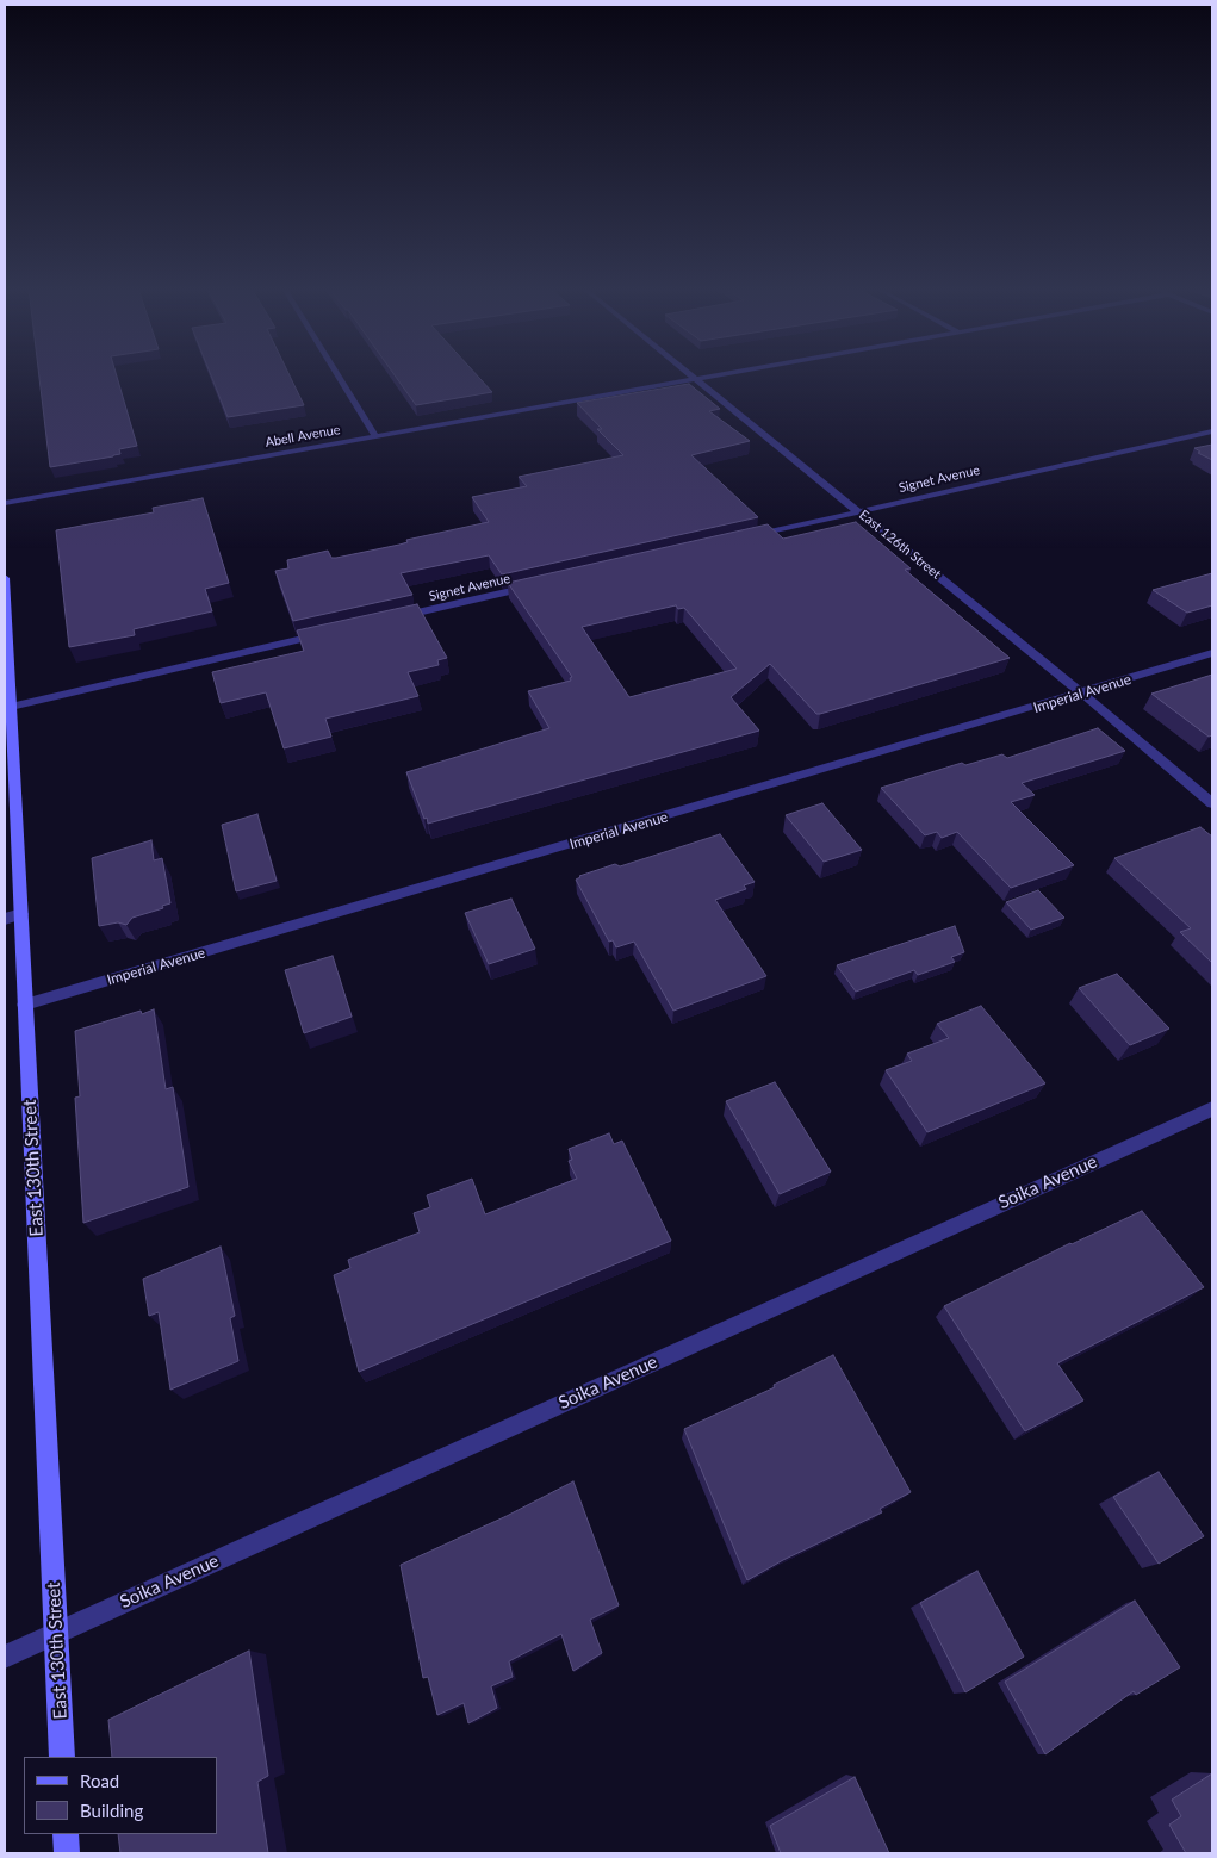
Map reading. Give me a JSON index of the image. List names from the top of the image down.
{
  "streets": {
    "street": [
      "Abell Avenue",
      "Signet Avenue",
      "East 126th Street",
      "Imperial Avenue",
      "East 130th Street",
      "Soika Avenue"
    ]
  },
  "crossings": [
    ["Abell Avenue", "East 126th Street"],
    ["Signet Avenue", "East 126th Street"],
    ["East 126th Street", "Imperial Avenue"],
    ["Imperial Avenue", "East 130th Street"],
    ["East 130th Street", "Soika Avenue"]
  ],
  "legend": ["Road", "Building"]
}
